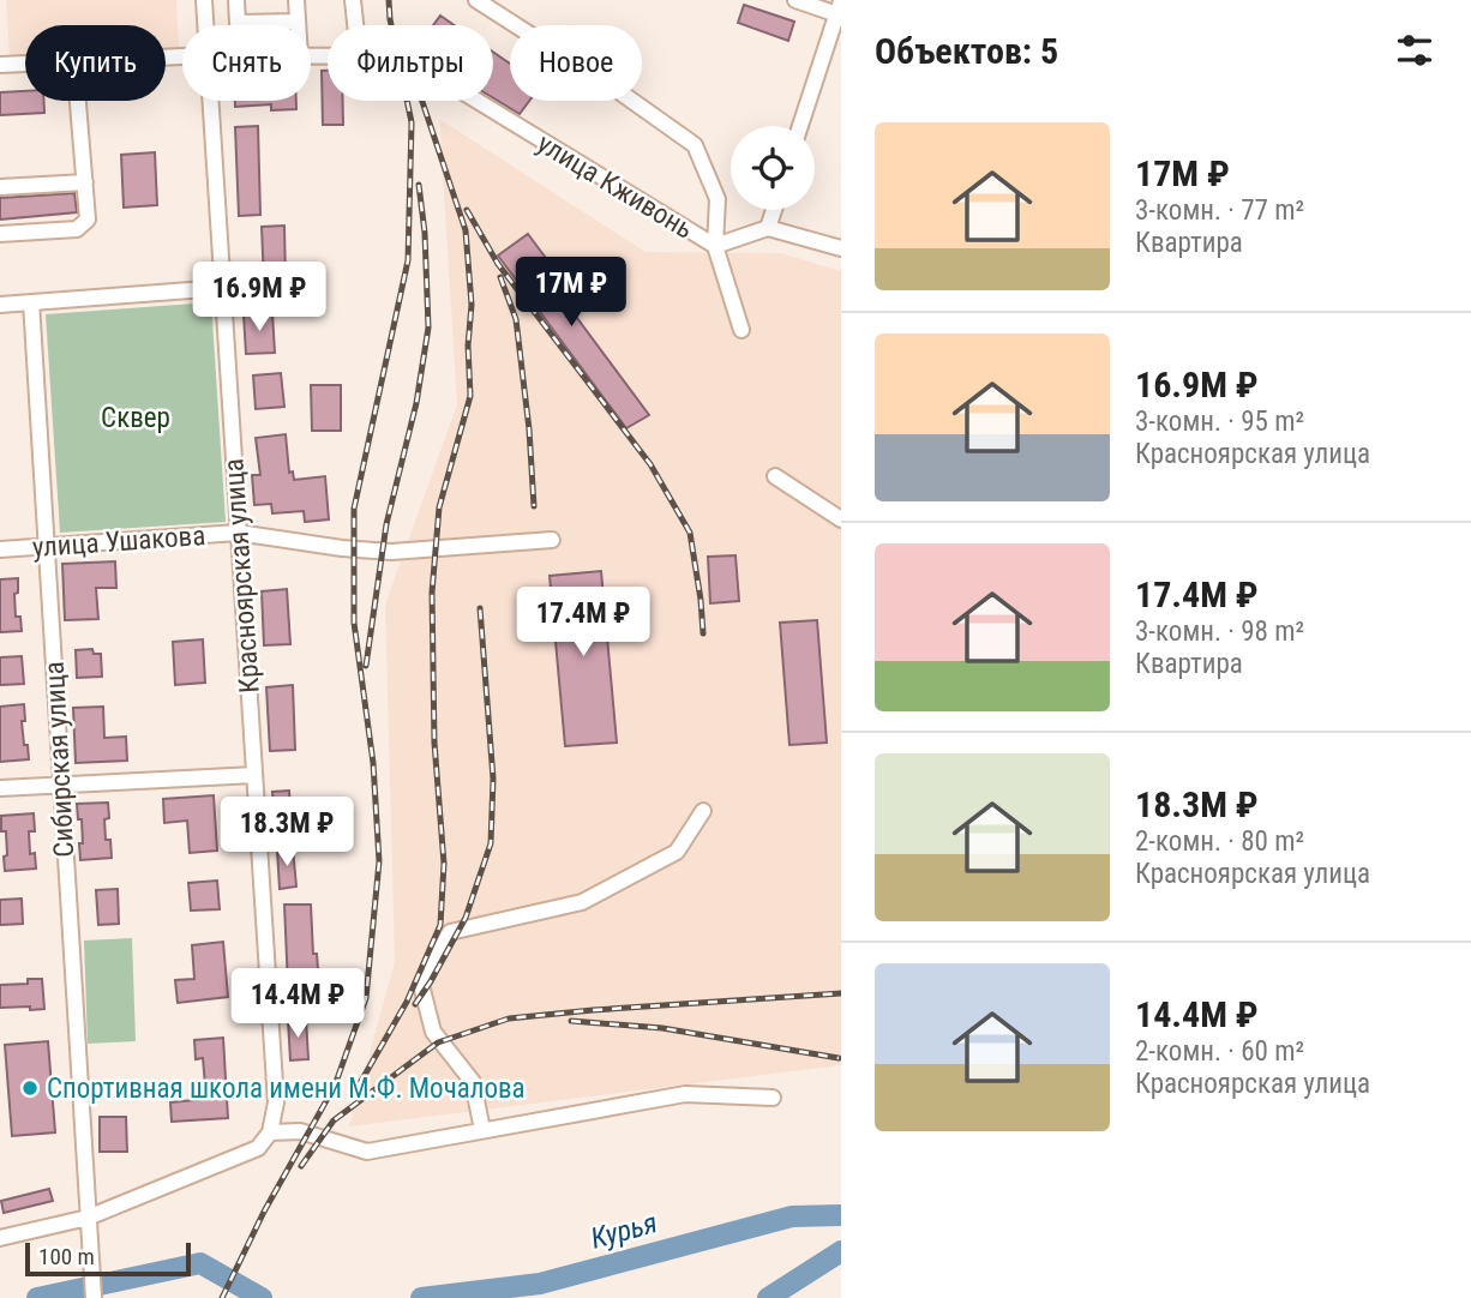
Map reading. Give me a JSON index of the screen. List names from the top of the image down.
{
  "streets": {
    "street": [
      "улица Кживонь",
      "улица Ушакова",
      "Красноярская улица",
      "Сибирская улица"
    ]
  },
  "crossings": [
    ["улица Ушакова", "Красноярская улица"],
    ["улица Ушакова", "Сибирская улица"],
    ["Красноярская улица", "Сибирская улица"]
  ],
  "water": ["Курья"],
  "parks": ["Сквер"],
  "places": ["Спортивная школа имени М.Ф. Мочалова"],
  "scale_bar": "100 m",
  "page": {
    "heading": "Объектов: 5",
    "chip": [
      "Купить",
      "Снять",
      "Фильтры",
      "Новое"
    ],
    "list": [
      {
        "name": "17M ₽",
        "note": "3-комн. · 77 m² · Квартира"
      },
      {
        "name": "16.9M ₽",
        "note": "3-комн. · 95 m² · Красноярская улица"
      },
      {
        "name": "17.4M ₽",
        "note": "3-комн. · 98 m² · Квартира"
      },
      {
        "name": "18.3M ₽",
        "note": "2-комн. · 80 m² · Красноярская улица"
      },
      {
        "name": "14.4M ₽",
        "note": "2-комн. · 60 m² · Красноярская улица"
      }
    ],
    "price": [
      "17M ₽",
      "16.9M ₽",
      "17.4M ₽",
      "18.3M ₽",
      "14.4M ₽"
    ],
    "scale": "100 m"
  }
}
